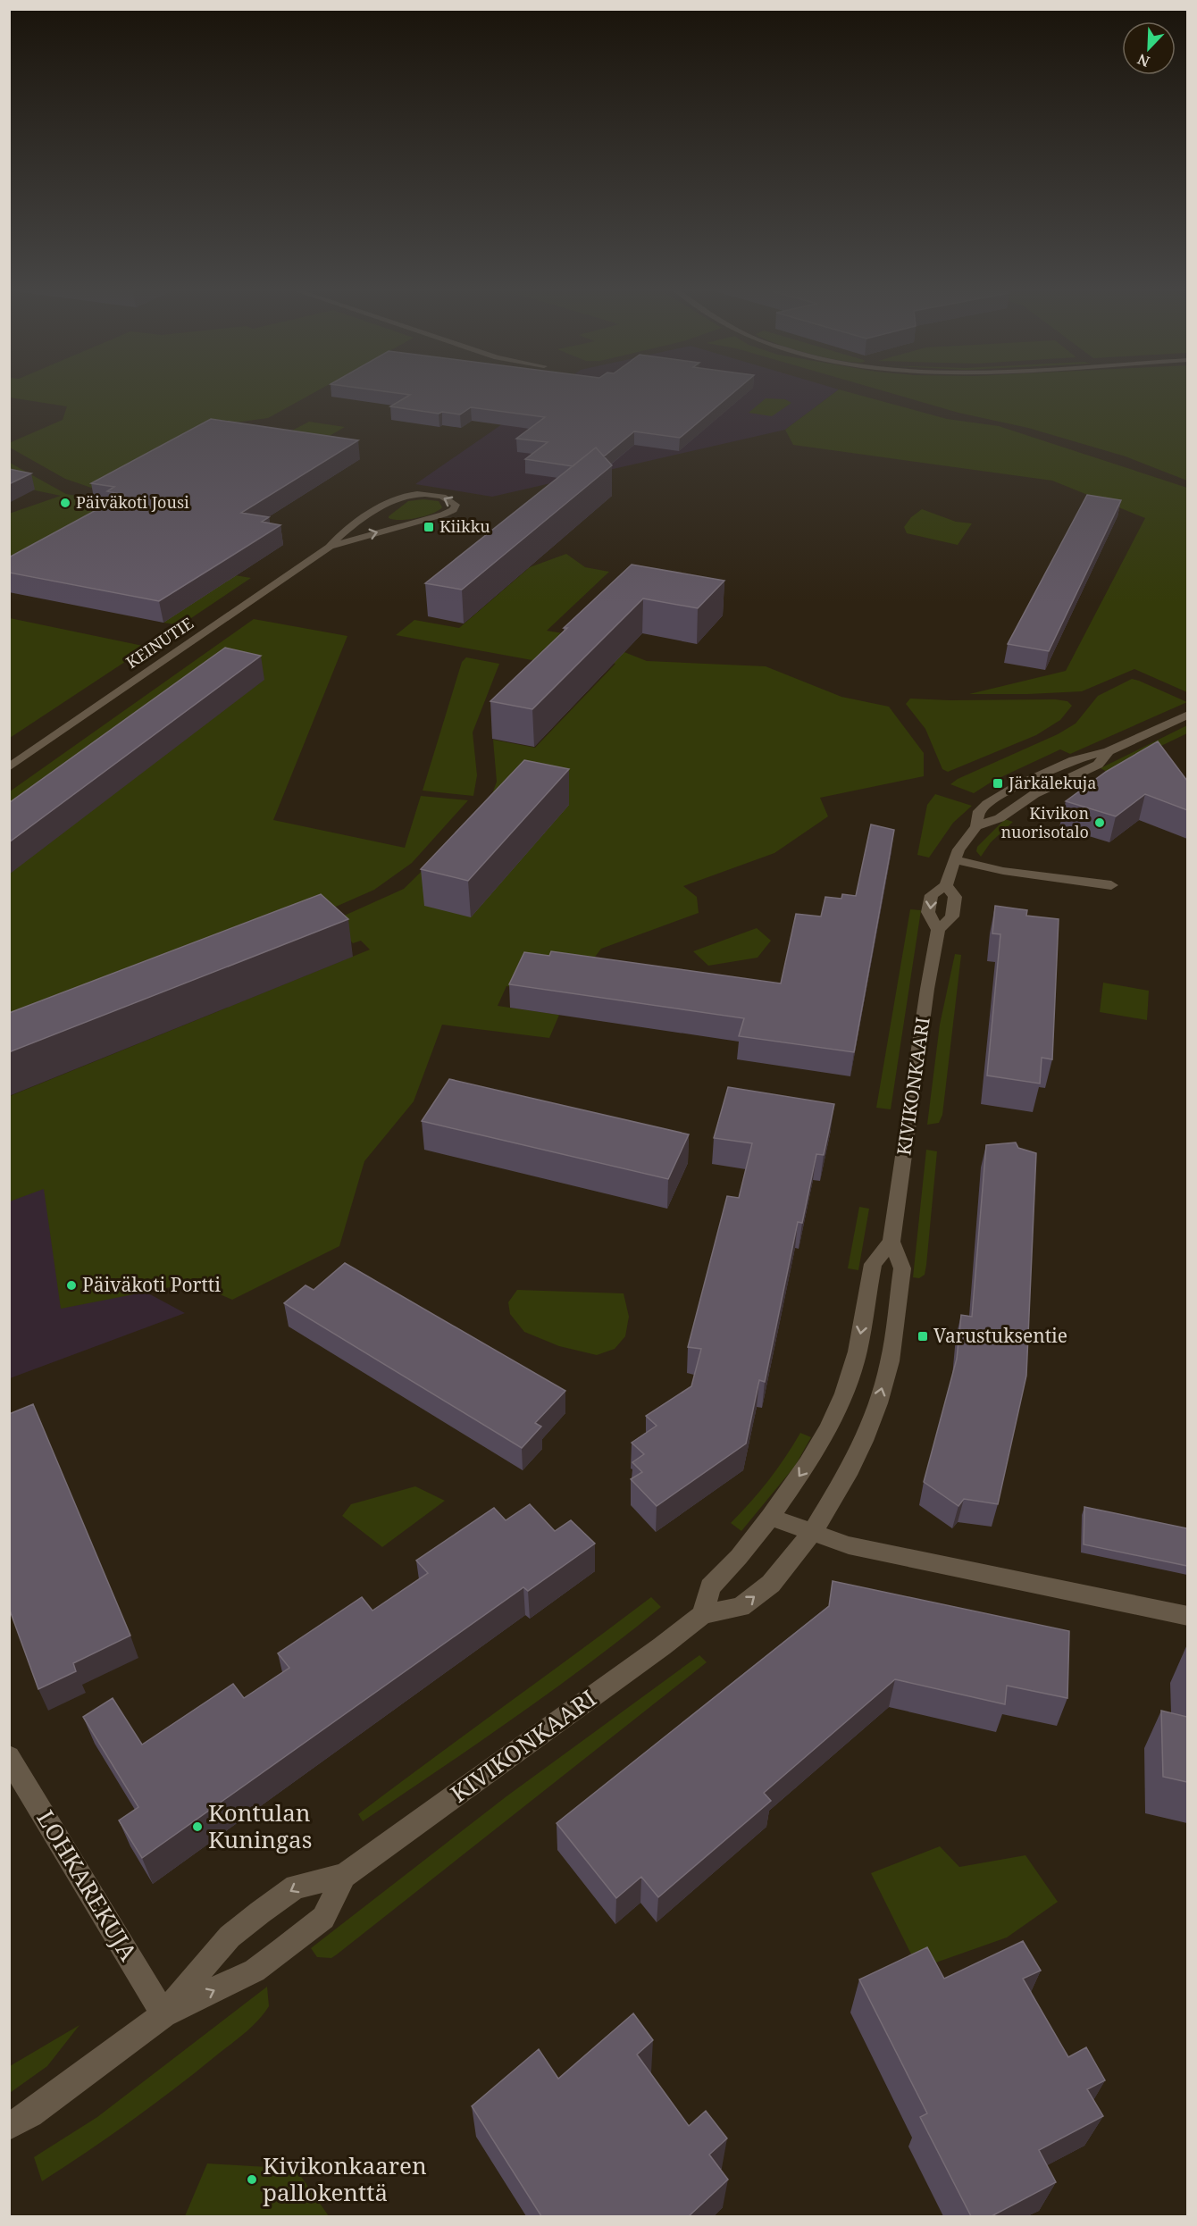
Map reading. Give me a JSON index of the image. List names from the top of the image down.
{
  "streets": {
    "street": ["KEINUTIE", "KIVIKONKAARI", "LOHKAREKUJA"]
  },
  "crossings": [
    ["KIVIKONKAARI", "LOHKAREKUJA"]
  ],
  "places": {
    "other": [
      "Päiväkoti Jousi",
      "Kivikon nuorisotalo",
      "Päiväkoti Portti",
      "Kontulan Kuningas",
      "Kivikonkaaren pallokenttä"
    ],
    "transit": ["Kiikku", "Järkälekuja", "Varustuksentie"]
  },
  "north": "bottom left"
}
